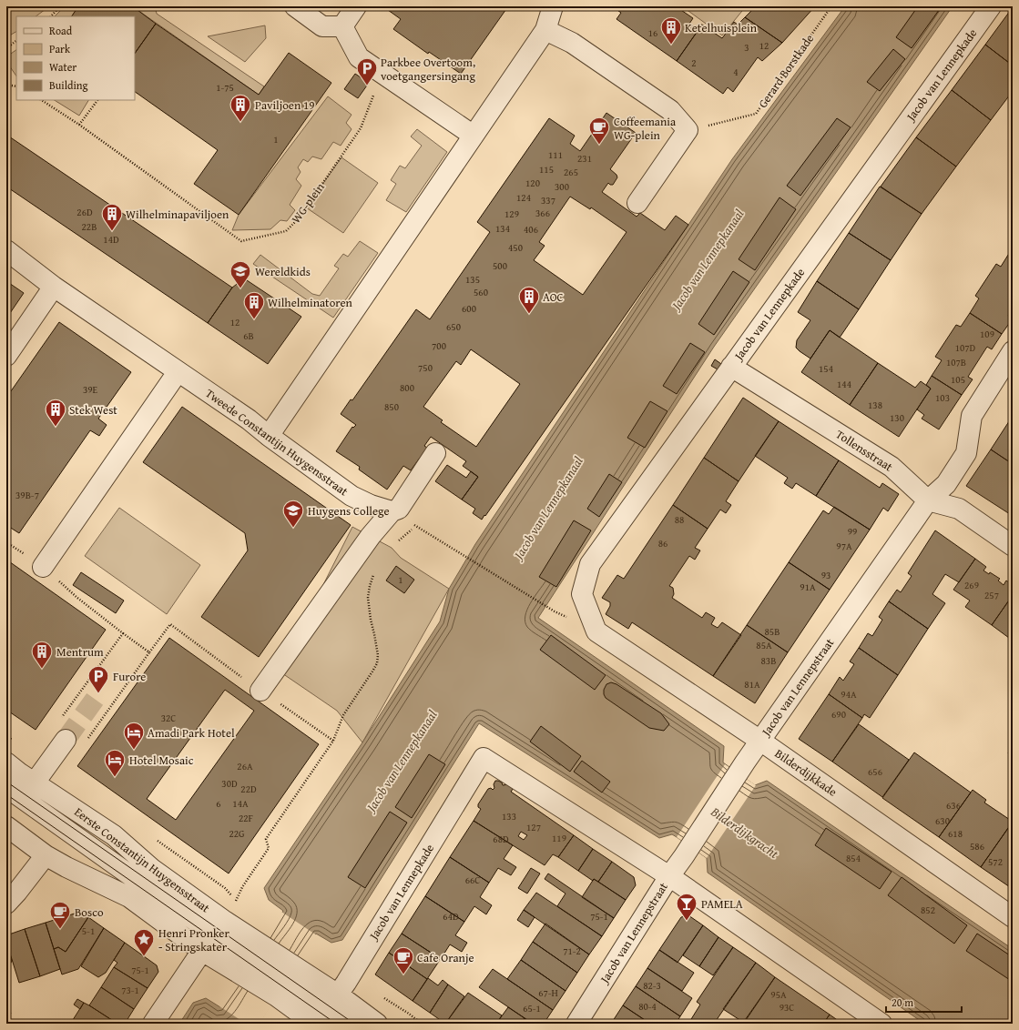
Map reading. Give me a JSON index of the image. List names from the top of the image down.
{
  "streets": {
    "street": [
      "Jacob van Lennepkade",
      "Tweede Constantijn Huygensstraat",
      "Tollensstraat",
      "Jacob van Lennepstraat",
      "Bilderdijkkade",
      "Eerste Constantijn Huygensstraat"
    ],
    "path": ["Gerard Borstkade", "WG-plein"]
  },
  "crossings": [
    ["Jacob van Lennepkade", "Tollensstraat"],
    ["Jacob van Lennepkade", "Jacob van Lennepstraat"],
    ["Jacob van Lennepkade", "Bilderdijkkade"],
    ["Tollensstraat", "Jacob van Lennepstraat"],
    ["Jacob van Lennepstraat", "Bilderdijkkade"]
  ],
  "water": ["Jacob van Lennepkanaal", "Bilderdijkgracht"],
  "places": {
    "building": [
      "Ketelhuisplein",
      "Paviljoen 19",
      "Wilhelminapaviljoen",
      "AOC",
      "Wilhelminatoren",
      "Stek West",
      "Mentrum"
    ],
    "parking": ["Parkbee Overtoom, voetgangersingang", "Furore"],
    "cafe": ["Coffeemania WG-plein", "Bosco", "Cafe Oranje"],
    "school or university": ["Wereldkids", "Huygens College"],
    "hotel": ["Amadi Park Hotel", "Hotel Mosaic"],
    "bar": ["PAMELA"],
    "place": ["Henri Pronker - Stringskater"]
  },
  "house_numbers": [
    "16",
    "12",
    "3",
    "2",
    "4",
    "1-75",
    "1",
    "111",
    "231",
    "115",
    "265",
    "120",
    "300",
    "124",
    "337",
    "26D",
    "366",
    "129",
    "22B",
    "134",
    "406",
    "14D",
    "450",
    "500",
    "135",
    "560",
    "600",
    "12",
    "650",
    "109",
    "6B",
    "700",
    "107D",
    "107B",
    "750",
    "154",
    "105",
    "144",
    "800",
    "39E",
    "103",
    "138",
    "850",
    "130",
    "39B-7",
    "88",
    "99",
    "86",
    "97A",
    "93",
    "1",
    "269",
    "91A",
    "257",
    "85B",
    "85A",
    "83B",
    "81A",
    "94A",
    "690",
    "32C",
    "26A",
    "656",
    "30D",
    "22D",
    "6",
    "14A",
    "636",
    "133",
    "22F",
    "630",
    "127",
    "22G",
    "618",
    "119",
    "68D",
    "586",
    "854",
    "572",
    "66C",
    "852",
    "64D",
    "75-1",
    "5-1",
    "71-2",
    "75-1",
    "82-3",
    "73-1",
    "67-H",
    "95A",
    "80-4",
    "93C",
    "65-1"
  ],
  "legend": [
    "Road",
    "Park",
    "Water",
    "Building"
  ],
  "scale_bar": "20 m"
}
